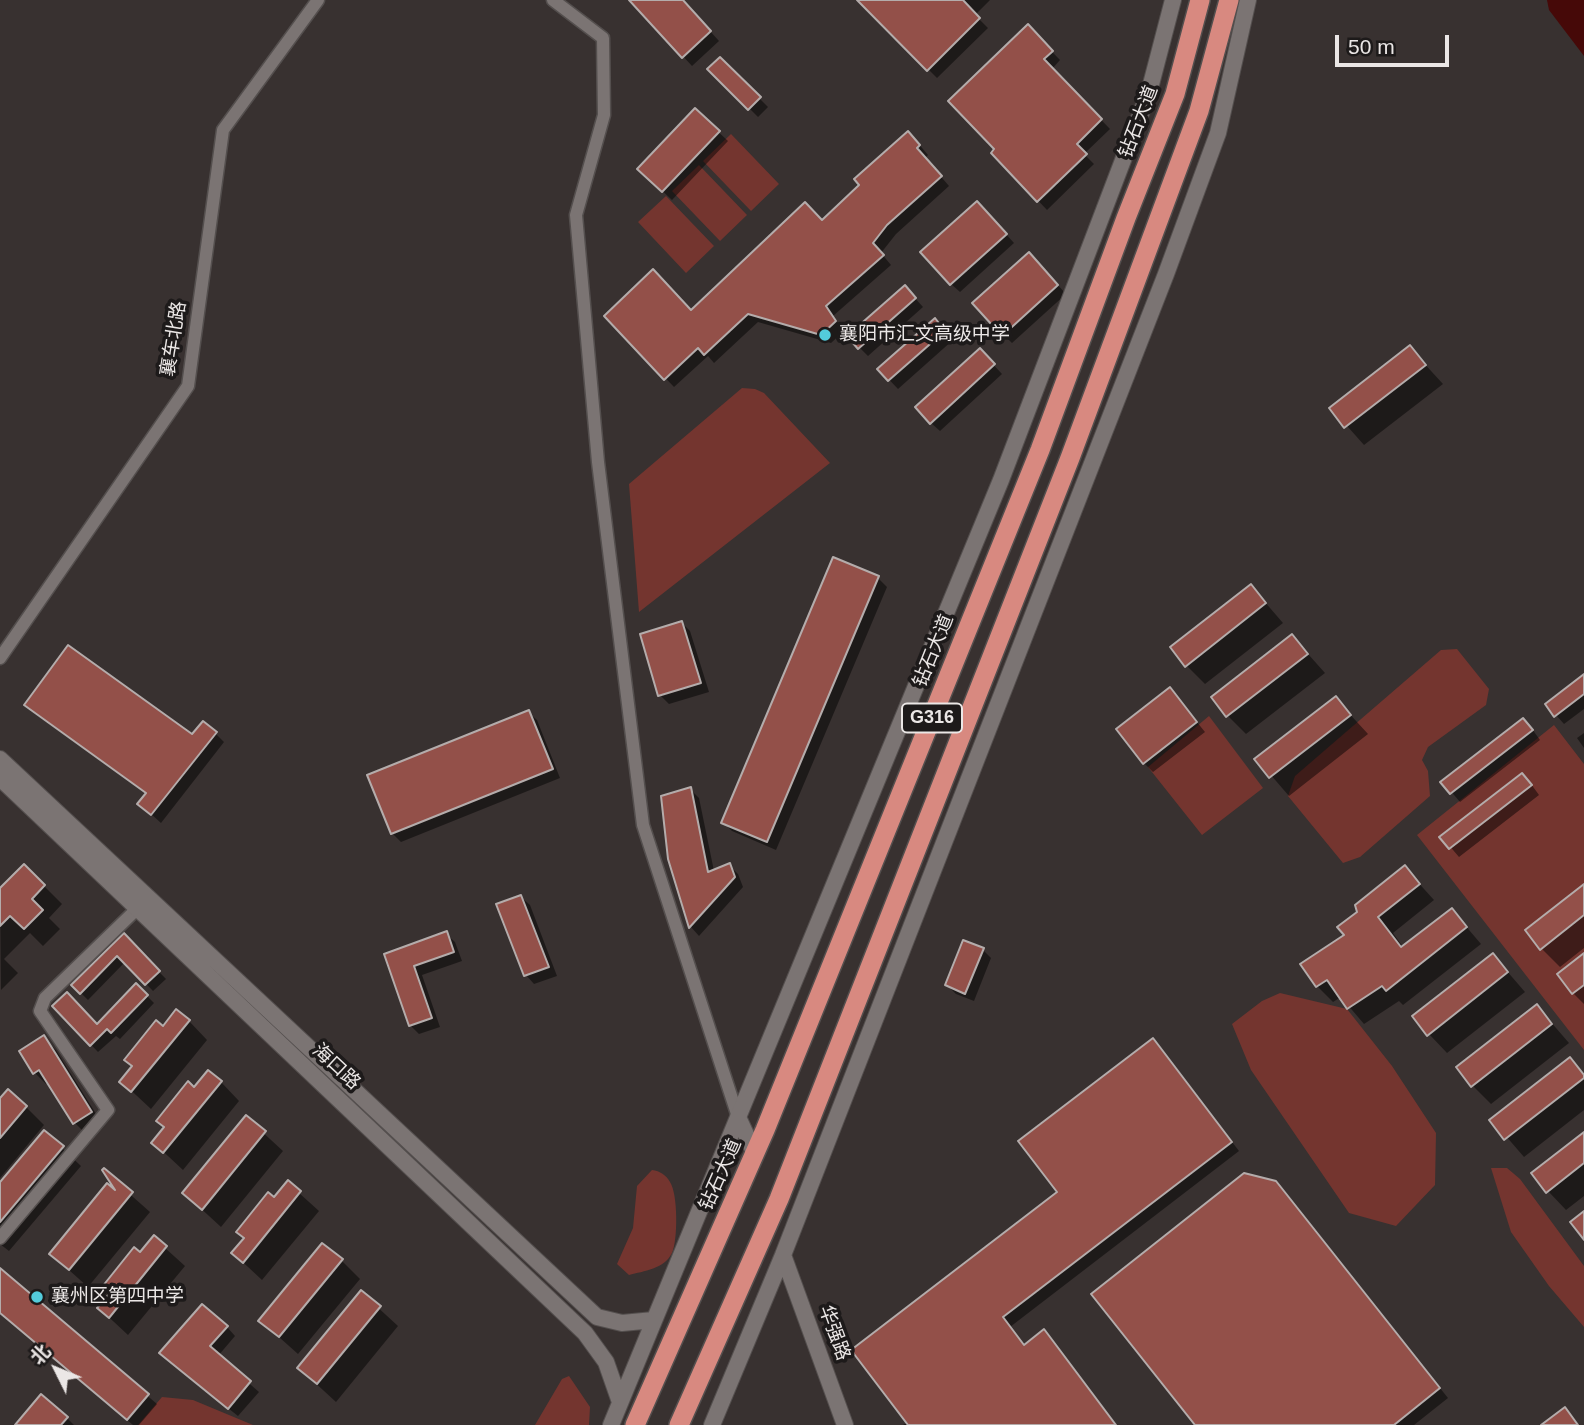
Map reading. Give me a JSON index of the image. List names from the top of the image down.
{
  "streets": {
    "highway": ["钻石大道", "G316"],
    "street": ["襄车北路", "海口路", "华强路"]
  },
  "places": ["襄阳市汇文高级中学", "襄州区第四中学"],
  "scale_bar": "50 m",
  "north": "top left"
}
